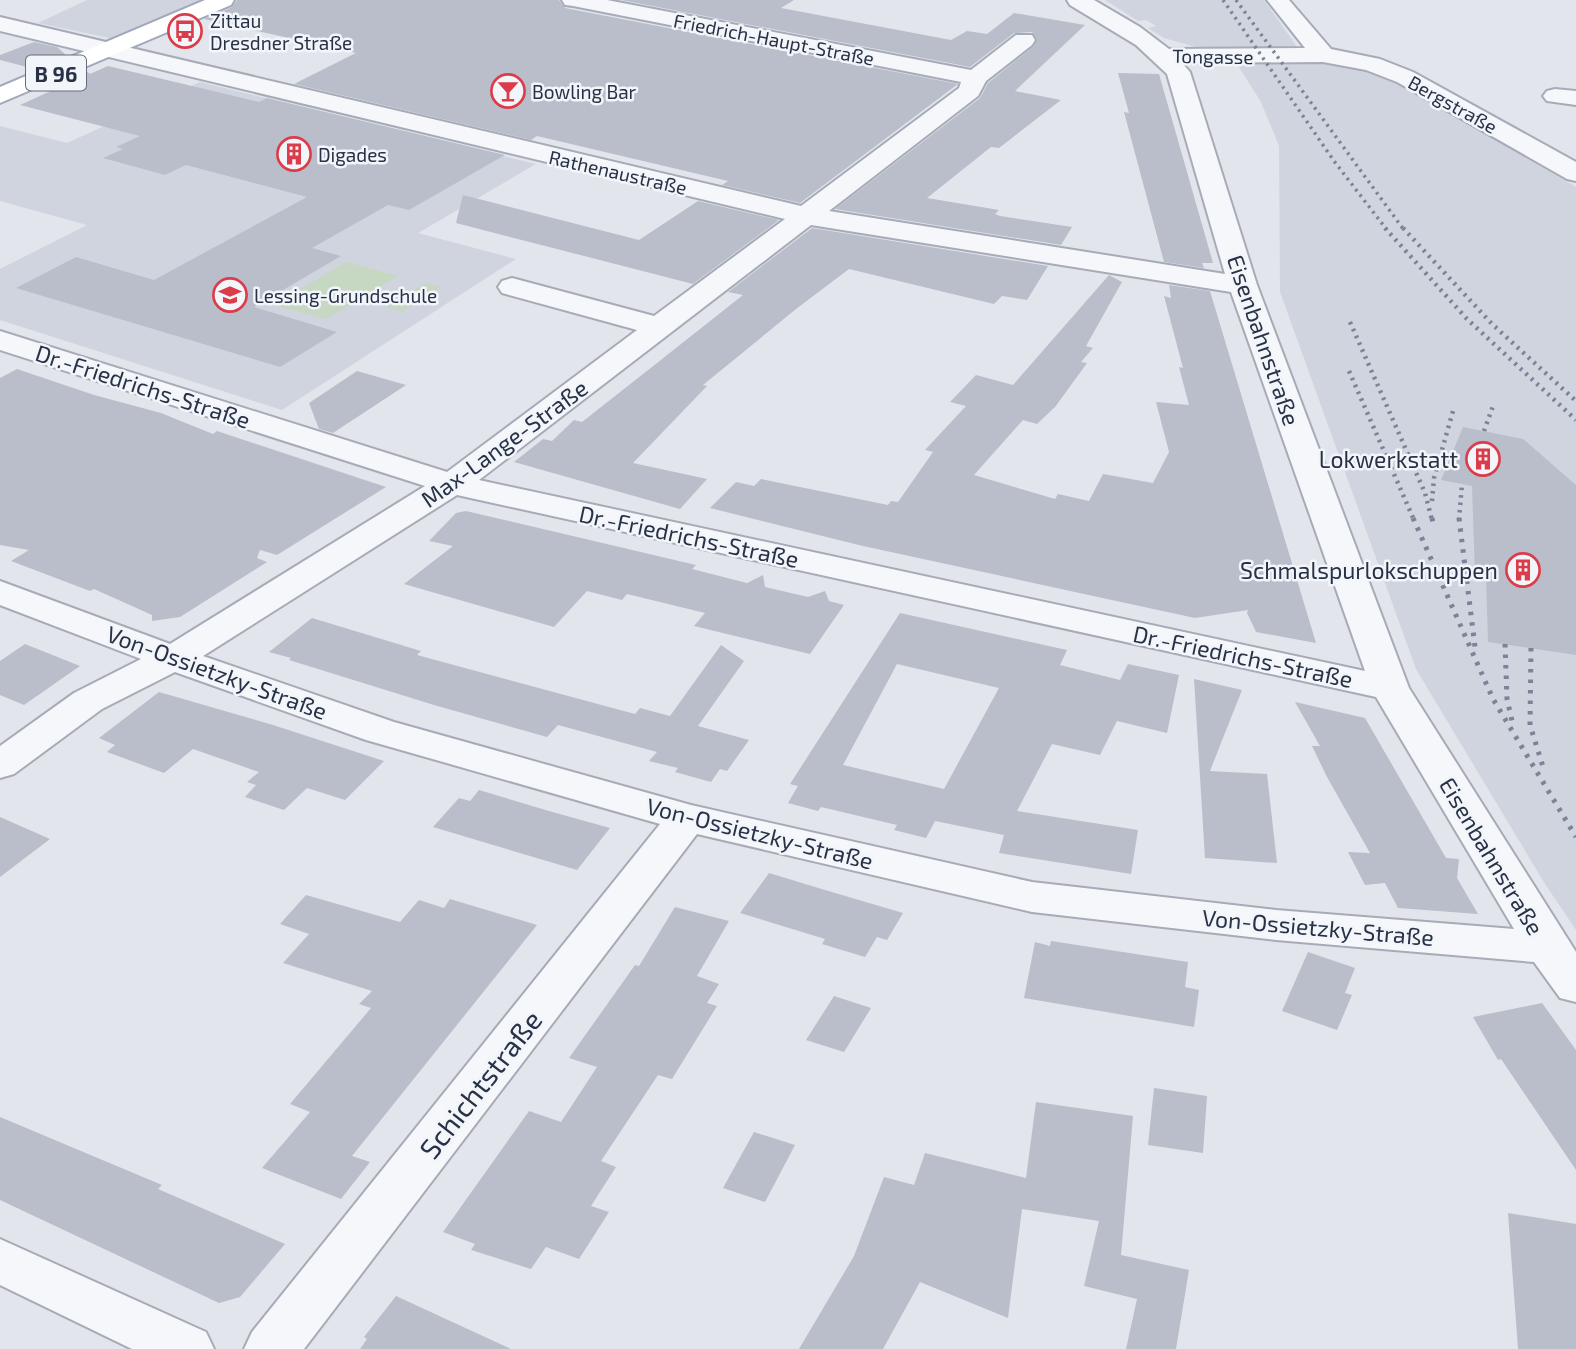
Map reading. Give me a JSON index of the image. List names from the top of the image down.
{
  "streets": {
    "main road": ["B 96"],
    "street": [
      "Friedrich-Haupt-Straße",
      "Tongasse",
      "Bergstraße",
      "Rathenaustraße",
      "Eisenbahnstraße",
      "Dr.-Friedrichs-Straße",
      "Max-Lange-Straße",
      "Von-Ossietzky-Straße",
      "Schichtstraße"
    ]
  },
  "crossings": [
    ["Friedrich-Haupt-Straße", "Max-Lange-Straße"],
    ["Tongasse", "Bergstraße"],
    ["Tongasse", "Eisenbahnstraße"],
    ["B 96", "Rathenaustraße"],
    ["Rathenaustraße", "Eisenbahnstraße"],
    ["Rathenaustraße", "Max-Lange-Straße"],
    ["Eisenbahnstraße", "Dr.-Friedrichs-Straße"],
    ["Eisenbahnstraße", "Von-Ossietzky-Straße"],
    ["Dr.-Friedrichs-Straße", "Max-Lange-Straße"],
    ["Max-Lange-Straße", "Von-Ossietzky-Straße"],
    ["Von-Ossietzky-Straße", "Schichtstraße"]
  ],
  "places": {
    "bus stop": ["Zittau Dresdner Straße"],
    "bar": ["Bowling Bar"],
    "building": ["Digades", "Lokwerkstatt", "Schmalspurlokschuppen"],
    "school or university": ["Lessing-Grundschule"]
  }
}
